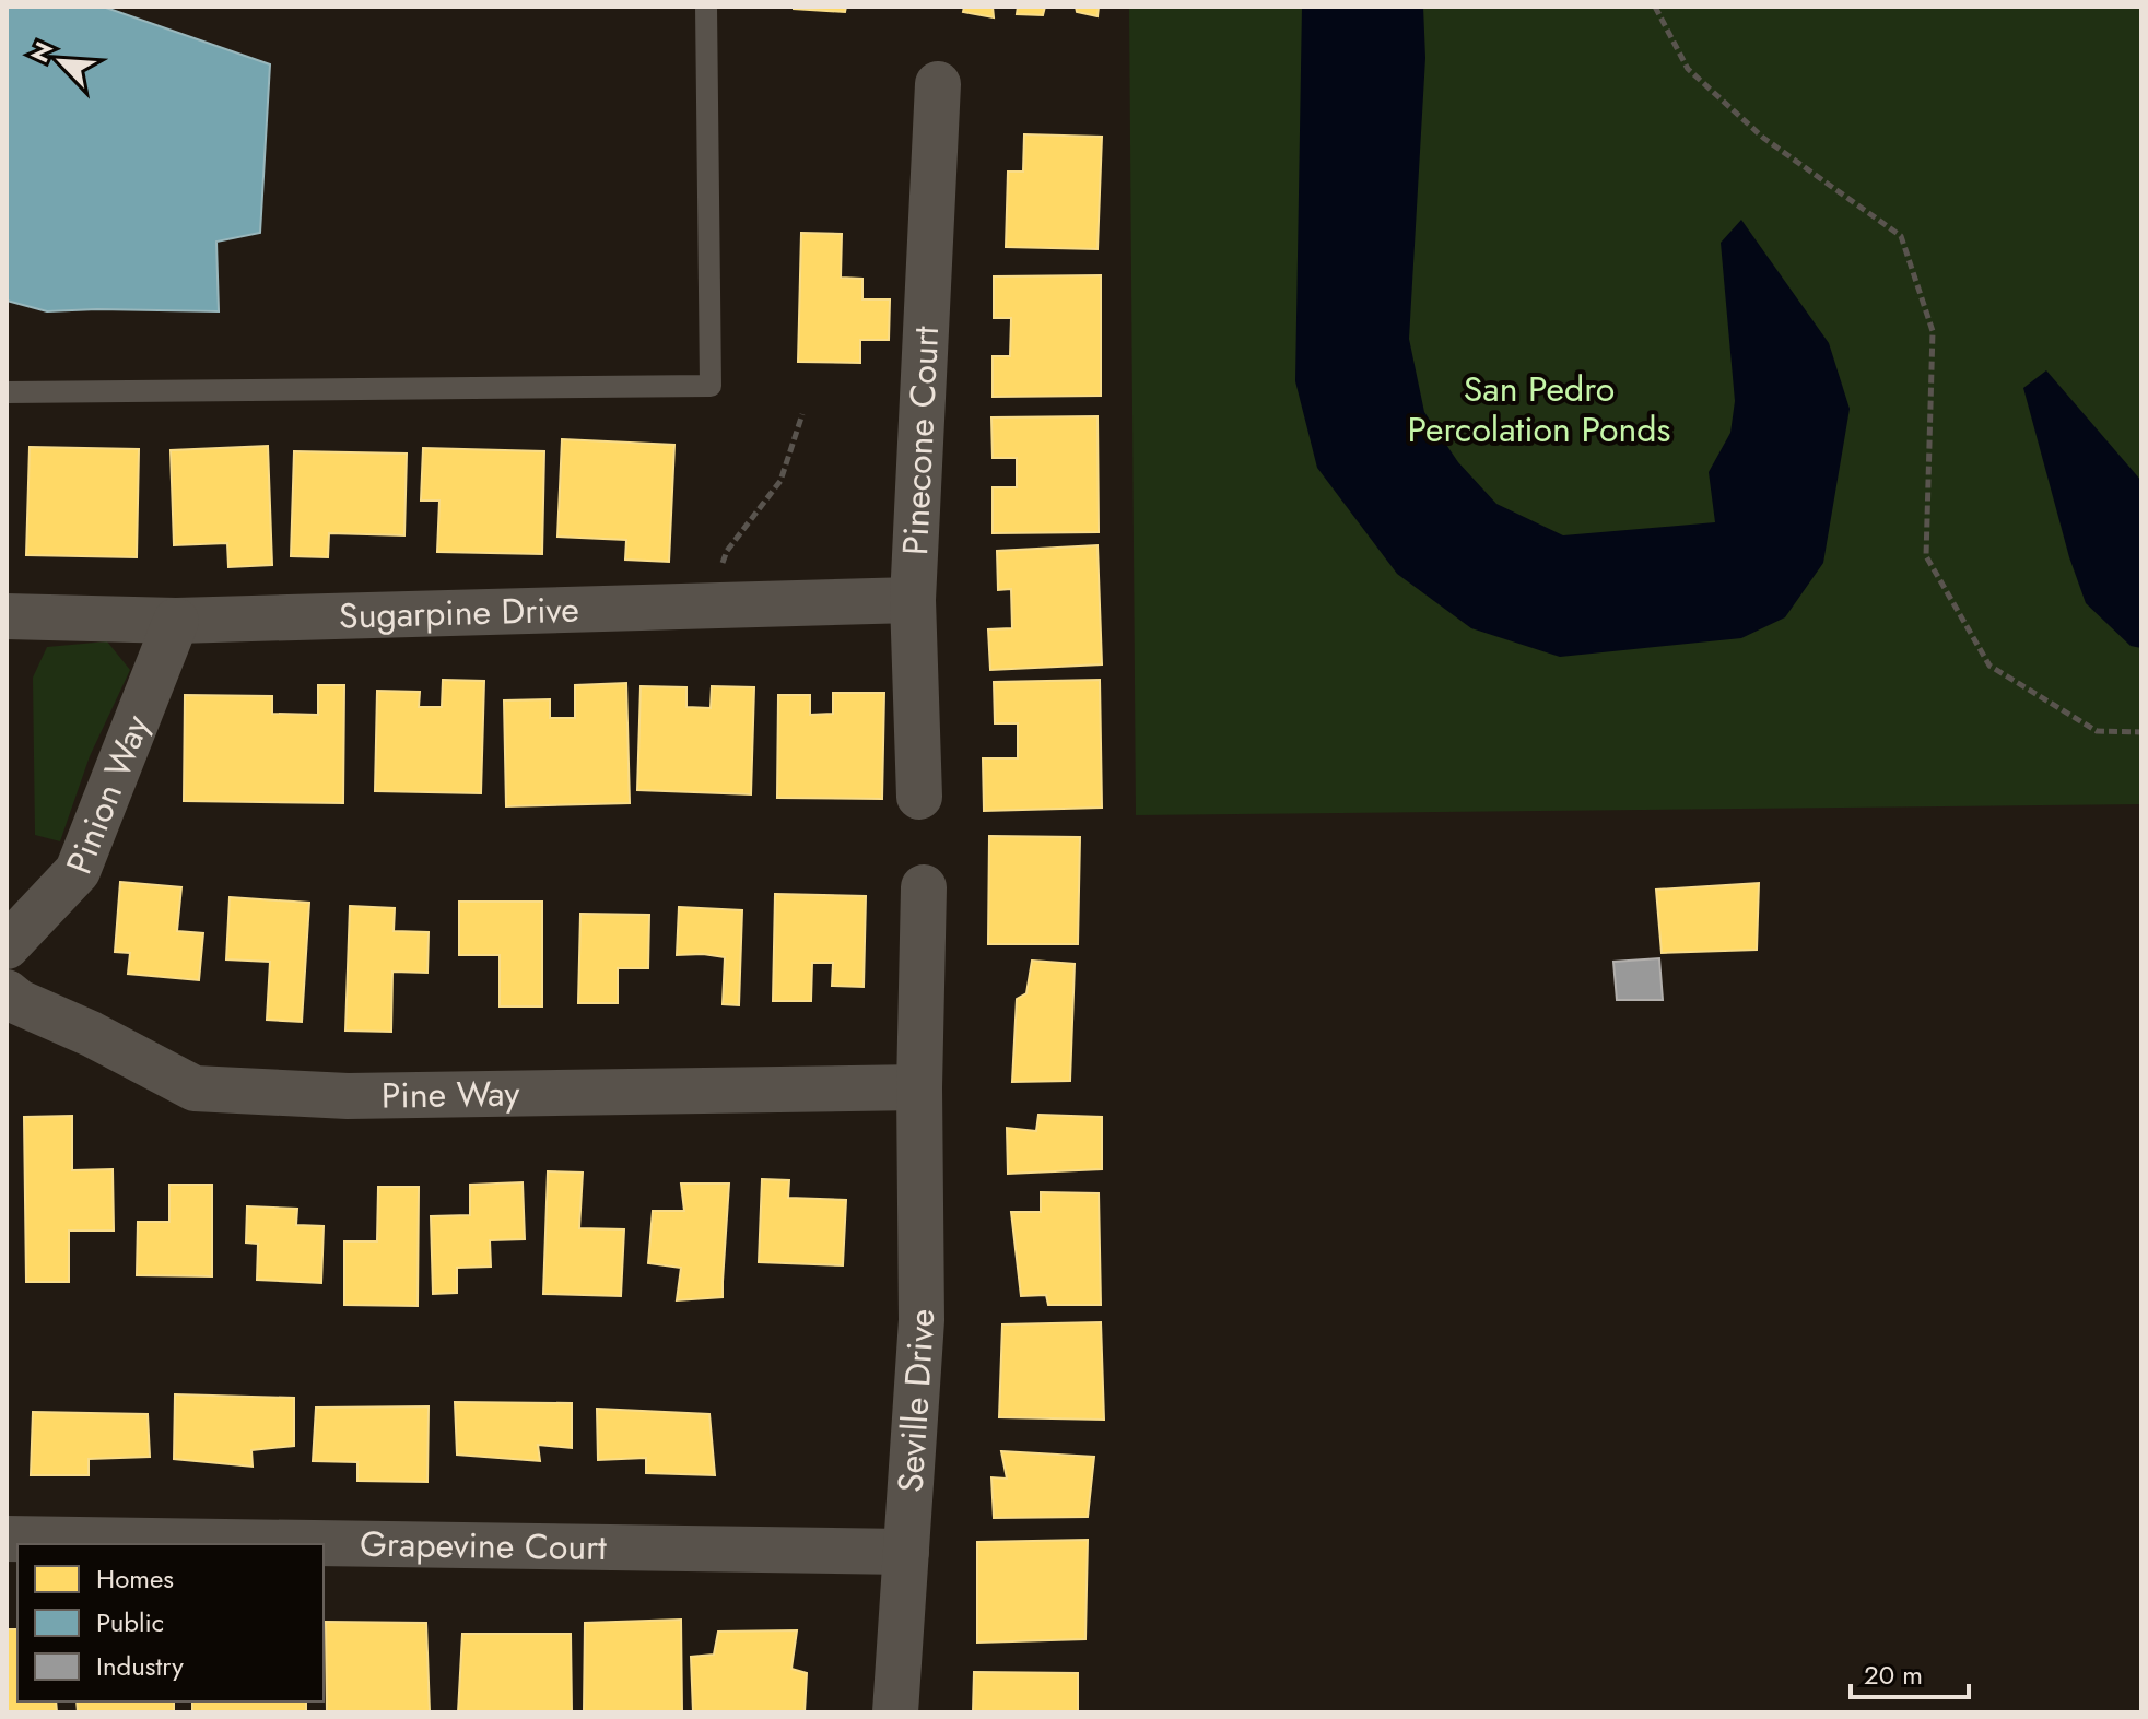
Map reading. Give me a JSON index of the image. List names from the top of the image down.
{
  "streets": {
    "street": [
      "Pinecone Court",
      "Sugarpine Drive",
      "Pinion Way",
      "Pine Way",
      "Seville Drive",
      "Grapevine Court"
    ]
  },
  "crossings": [
    ["Pinecone Court", "Sugarpine Drive"],
    ["Sugarpine Drive", "Pinion Way"],
    ["Pine Way", "Seville Drive"],
    ["Seville Drive", "Grapevine Court"]
  ],
  "parks": ["San Pedro Percolation Ponds"],
  "legend": ["Homes", "Public", "Industry"],
  "scale_bar": "20 m",
  "north": "top left"
}
